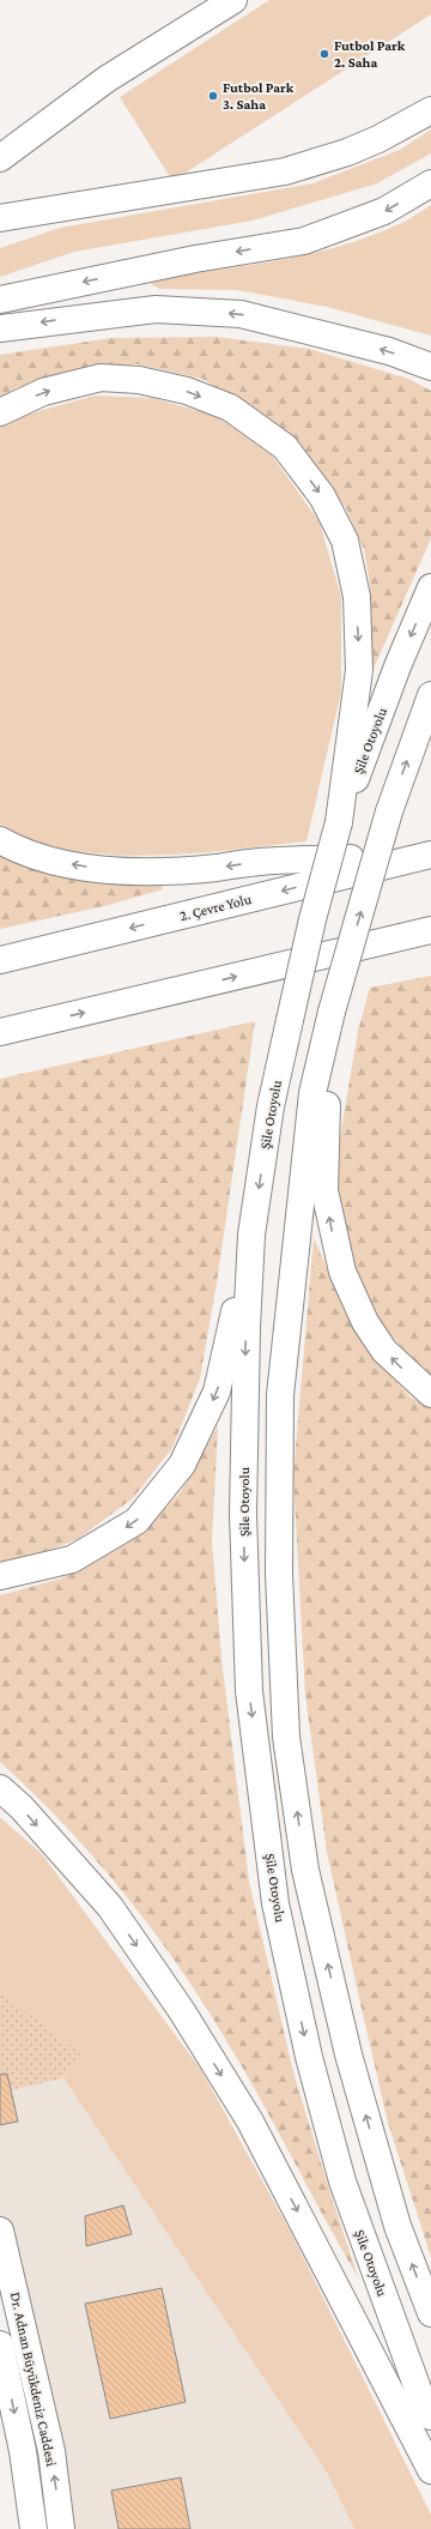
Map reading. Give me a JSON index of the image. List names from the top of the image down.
{
  "streets": {
    "main road": ["Şile Otoyolu", "2. Çevre Yolu", "Dr. Adnan Büyükdeniz Caddesi"]
  },
  "places": ["Futbol Park 2. Saha", "Futbol Park 3. Saha"]
}
